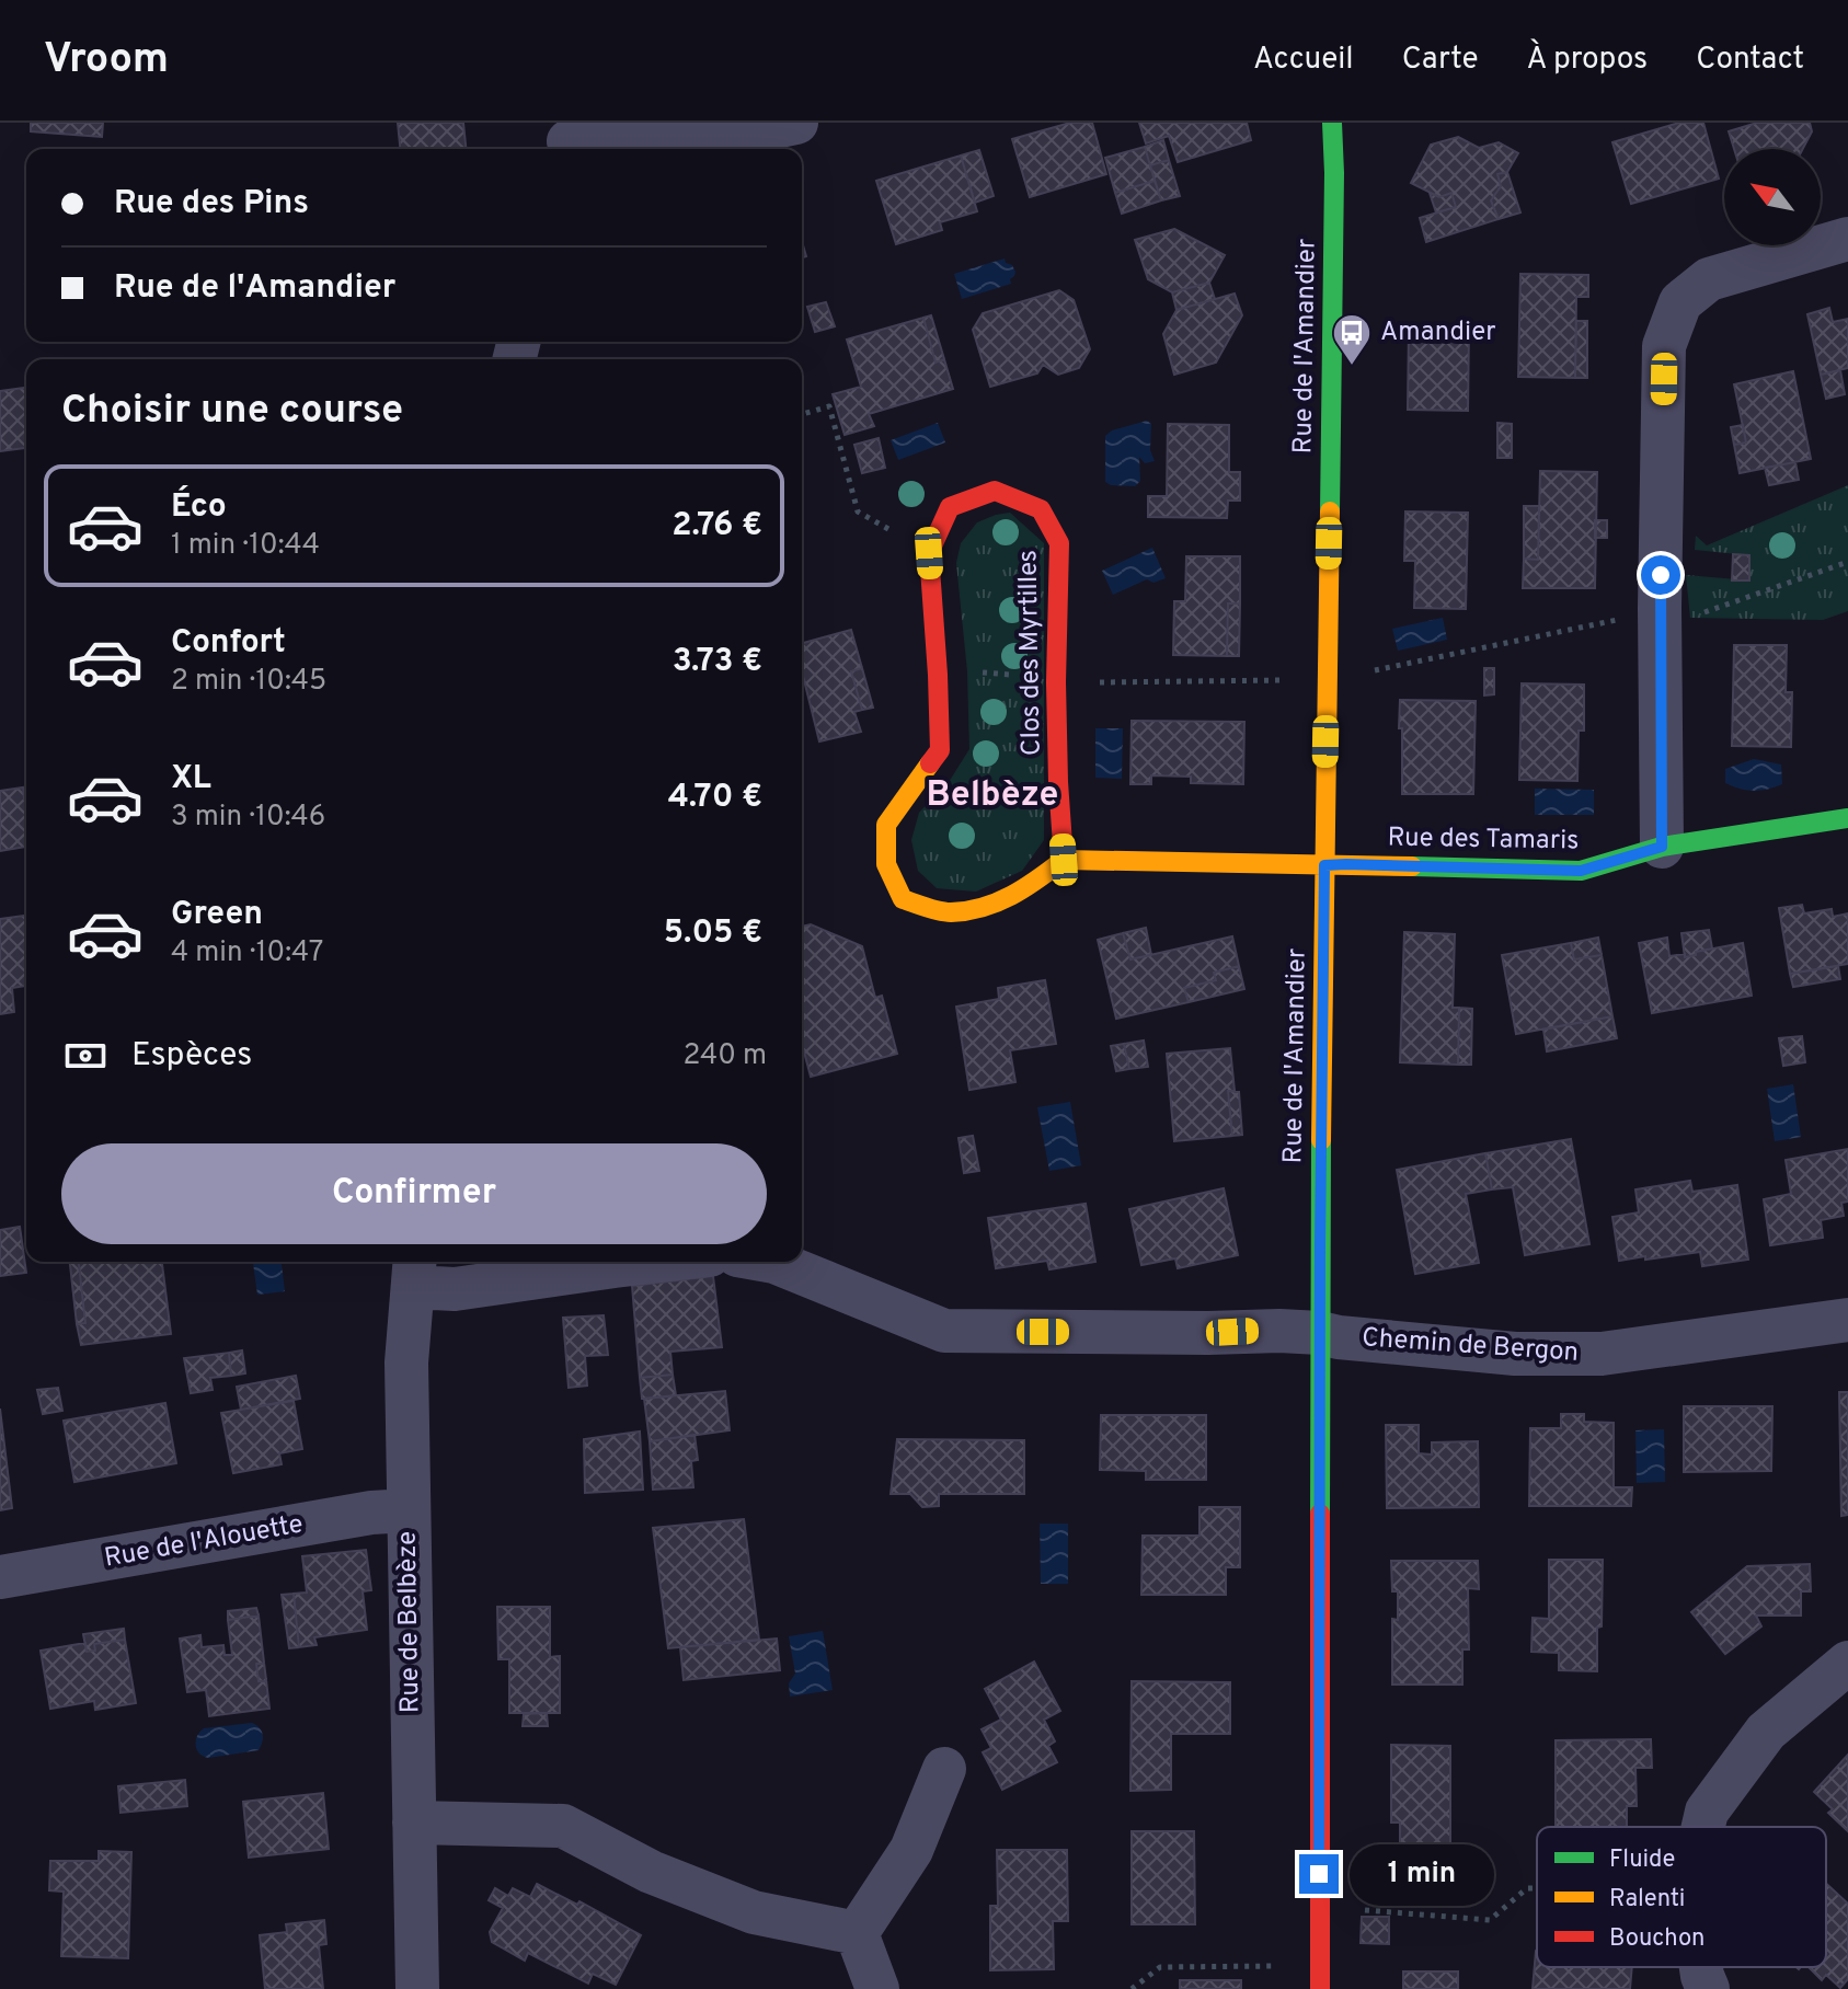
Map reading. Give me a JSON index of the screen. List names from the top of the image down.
{
  "streets": {
    "street": [
      "Rue de l'Amandier",
      "Clos des Myrtilles",
      "Rue des Tamaris",
      "Chemin de Bergon",
      "Rue de l'Alouette",
      "Rue de Belbèze"
    ]
  },
  "crossings": [
    ["Rue de l'Amandier", "Rue des Tamaris"],
    ["Rue de l'Amandier", "Chemin de Bergon"],
    ["Rue de l'Alouette", "Rue de Belbèze"]
  ],
  "districts": ["Belbèze"],
  "places": {
    "bus stop": ["Amandier"]
  },
  "legend": ["Fluide", "Ralenti", "Bouchon"],
  "north": "top left",
  "page": {
    "header": "Vroom",
    "nav": [
      "Accueil",
      "Carte",
      "À propos",
      "Contact"
    ],
    "banner": ["Rue des Pins", "Rue de l'Amandier"],
    "heading": "Choisir une course",
    "list": [
      {
        "name": "Éco",
        "note": "1 min · 10:44",
        "value": "2.76 €"
      },
      {
        "name": "Confort",
        "note": "2 min · 10:45",
        "value": "3.73 €"
      },
      {
        "name": "XL",
        "note": "3 min · 10:46",
        "value": "4.70 €"
      },
      {
        "name": "Green",
        "note": "4 min · 10:47",
        "value": "5.05 €"
      }
    ],
    "pay": ["Espèces", "240 m"],
    "buttons": "Confirmer",
    "bubble": "1 min"
  }
}
